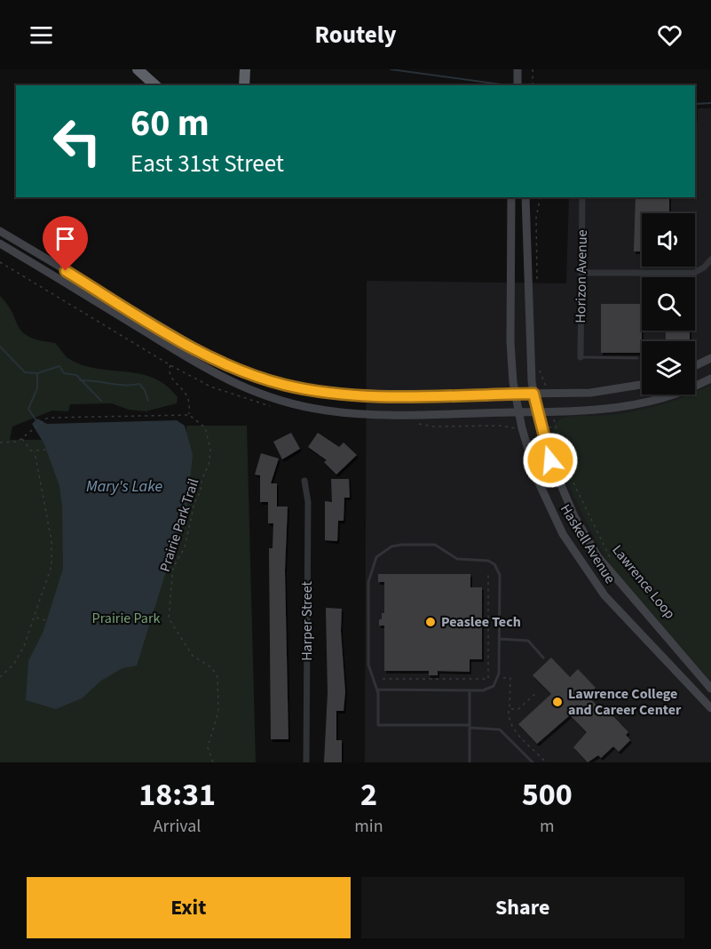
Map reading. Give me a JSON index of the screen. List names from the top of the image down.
{
  "streets": {
    "main road": ["Haskell Avenue"],
    "street": ["Horizon Avenue", "Harper Street"],
    "path": ["Prairie Park Trail", "Lawrence Loop"]
  },
  "water": ["Mary's Lake"],
  "parks": ["Prairie Park"],
  "places": ["Peaslee Tech", "Lawrence College and Career Center"],
  "page": {
    "header": "Routely",
    "turn": ["60 m", "East 31st Street"],
    "eta": [
      "18:31",
      "Arrival",
      "2",
      "min",
      "500",
      "m"
    ],
    "buttons": ["Exit", "Share"]
  }
}
